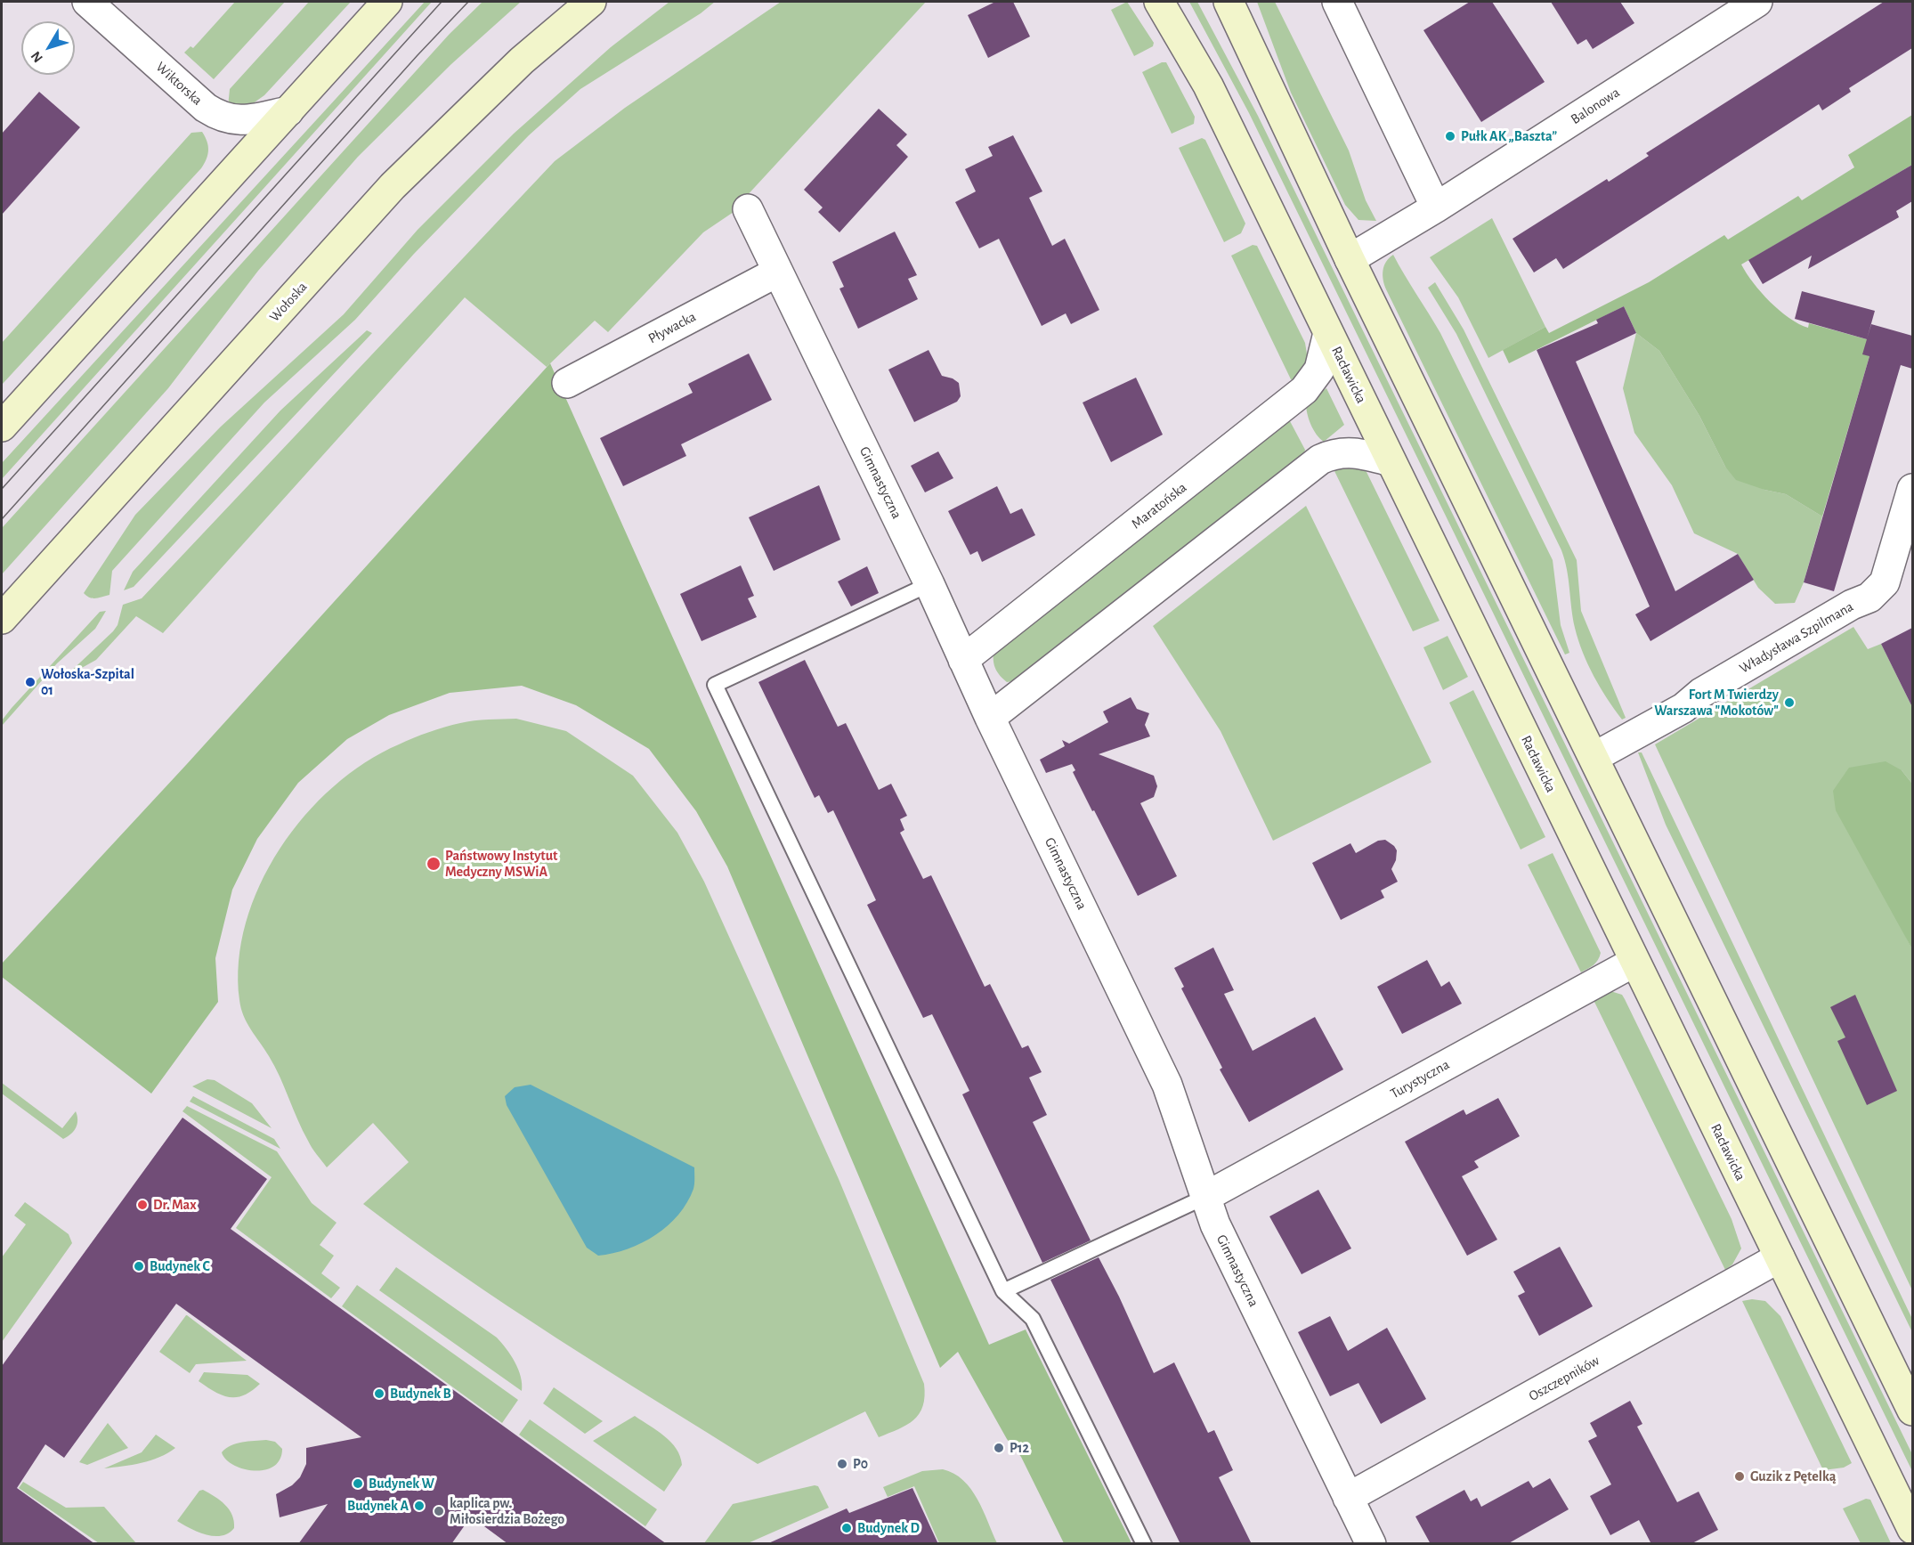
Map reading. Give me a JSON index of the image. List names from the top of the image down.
{
  "streets": {
    "main road": ["Wołoska", "Racławicka"],
    "street": [
      "Wiktorska",
      "Balonowa",
      "Pływacka",
      "Gimnastyczna",
      "Maratońska",
      "Władysława Szpilmana",
      "Turystyczna",
      "Oszczepników"
    ]
  },
  "crossings": [
    ["Pływacka", "Gimnastyczna"],
    ["Racławicka", "Maratońska"],
    ["Racławicka", "Turystyczna"],
    ["Racławicka", "Oszczepników"],
    ["Gimnastyczna", "Maratońska"],
    ["Gimnastyczna", "Turystyczna"],
    ["Gimnastyczna", "Oszczepników"]
  ],
  "places": [
    "Pułk AK „Baszta”",
    "Wołoska-Szpital 01",
    "Fort M Twierdzy Warszawa \"Mokotów\"",
    "Państwowy Instytut Medyczny MSWiA",
    "Dr. Max",
    "Budynek C",
    "Budynek B",
    "P12",
    "P0",
    "Guzik z Pętelką",
    "Budynek W",
    "Budynek A",
    "kaplica pw. Miłosierdzia Bożego",
    "Budynek D"
  ],
  "north": "bottom left"
}
